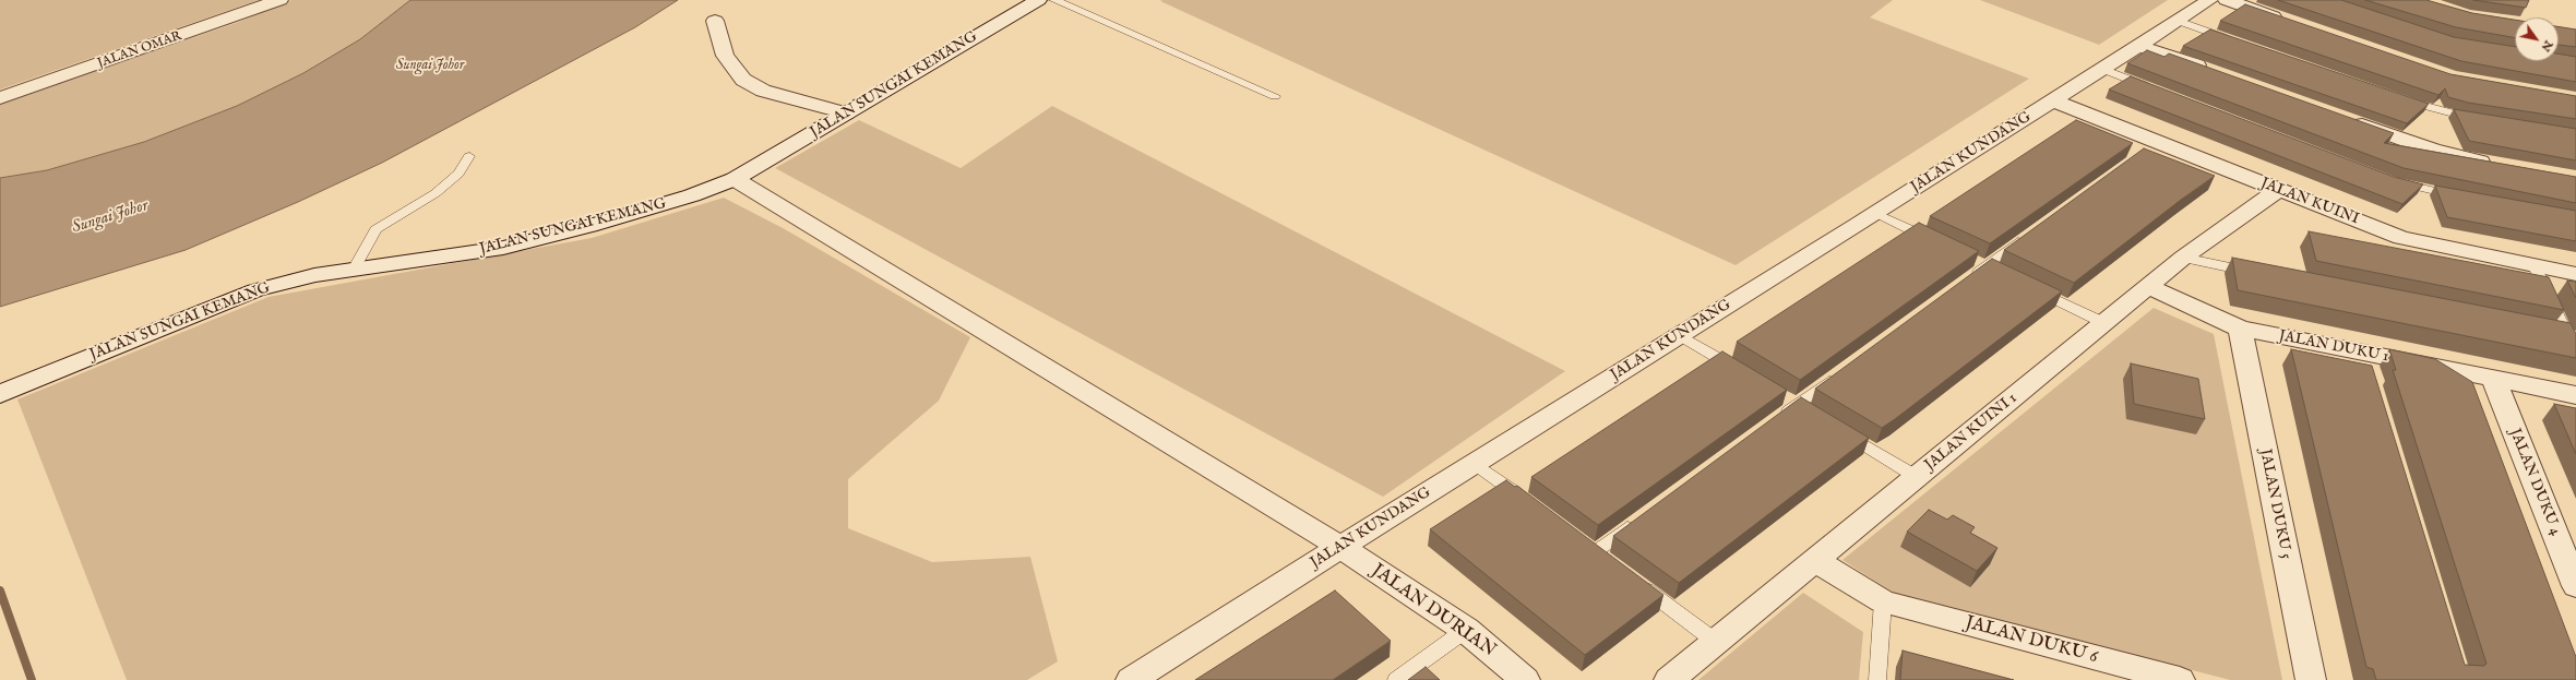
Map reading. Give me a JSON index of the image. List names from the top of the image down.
{
  "streets": {
    "street": [
      "JALAN OMAR",
      "JALAN SUNGAI KEMANG",
      "JALAN KUNDANG",
      "JALAN KUINI",
      "JALAN DUKU 1",
      "JALAN KUINI 1",
      "JALAN DUKU 4",
      "JALAN DUKU 5",
      "JALAN DURIAN",
      "JALAN DUKU 6"
    ]
  },
  "crossings": [
    ["JALAN SUNGAI KEMANG", "JALAN DURIAN"],
    ["JALAN KUNDANG", "JALAN KUINI"],
    ["JALAN KUNDANG", "JALAN DURIAN"],
    ["JALAN KUINI", "JALAN KUINI 1"],
    ["JALAN DUKU 1", "JALAN KUINI 1"],
    ["JALAN DUKU 1", "JALAN DUKU 4"],
    ["JALAN DUKU 1", "JALAN DUKU 5"],
    ["JALAN KUINI 1", "JALAN DUKU 6"]
  ],
  "water": ["Sungai Johor"],
  "north": "bottom right"
}
